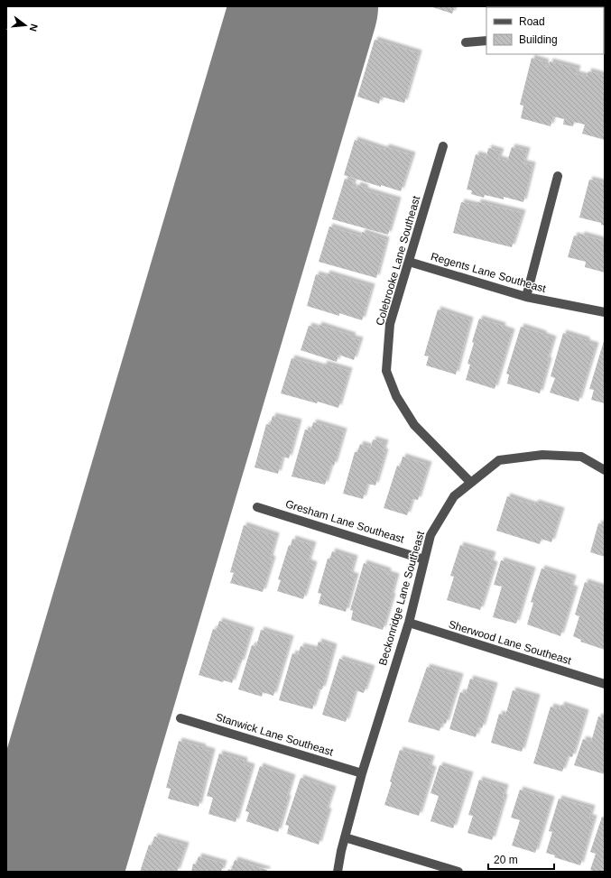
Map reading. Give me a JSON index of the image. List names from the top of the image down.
{
  "streets": {
    "street": [
      "Colebrooke Lane Southeast",
      "Regents Lane Southeast",
      "Gresham Lane Southeast",
      "Beckonridge Lane Southeast",
      "Sherwood Lane Southeast",
      "Stanwick Lane Southeast"
    ]
  },
  "crossings": [
    ["Colebrooke Lane Southeast", "Regents Lane Southeast"],
    ["Colebrooke Lane Southeast", "Beckonridge Lane Southeast"],
    ["Gresham Lane Southeast", "Beckonridge Lane Southeast"],
    ["Beckonridge Lane Southeast", "Sherwood Lane Southeast"],
    ["Beckonridge Lane Southeast", "Stanwick Lane Southeast"]
  ],
  "legend": ["Road", "Building"],
  "scale_bar": "20 m",
  "north": "right"
}
